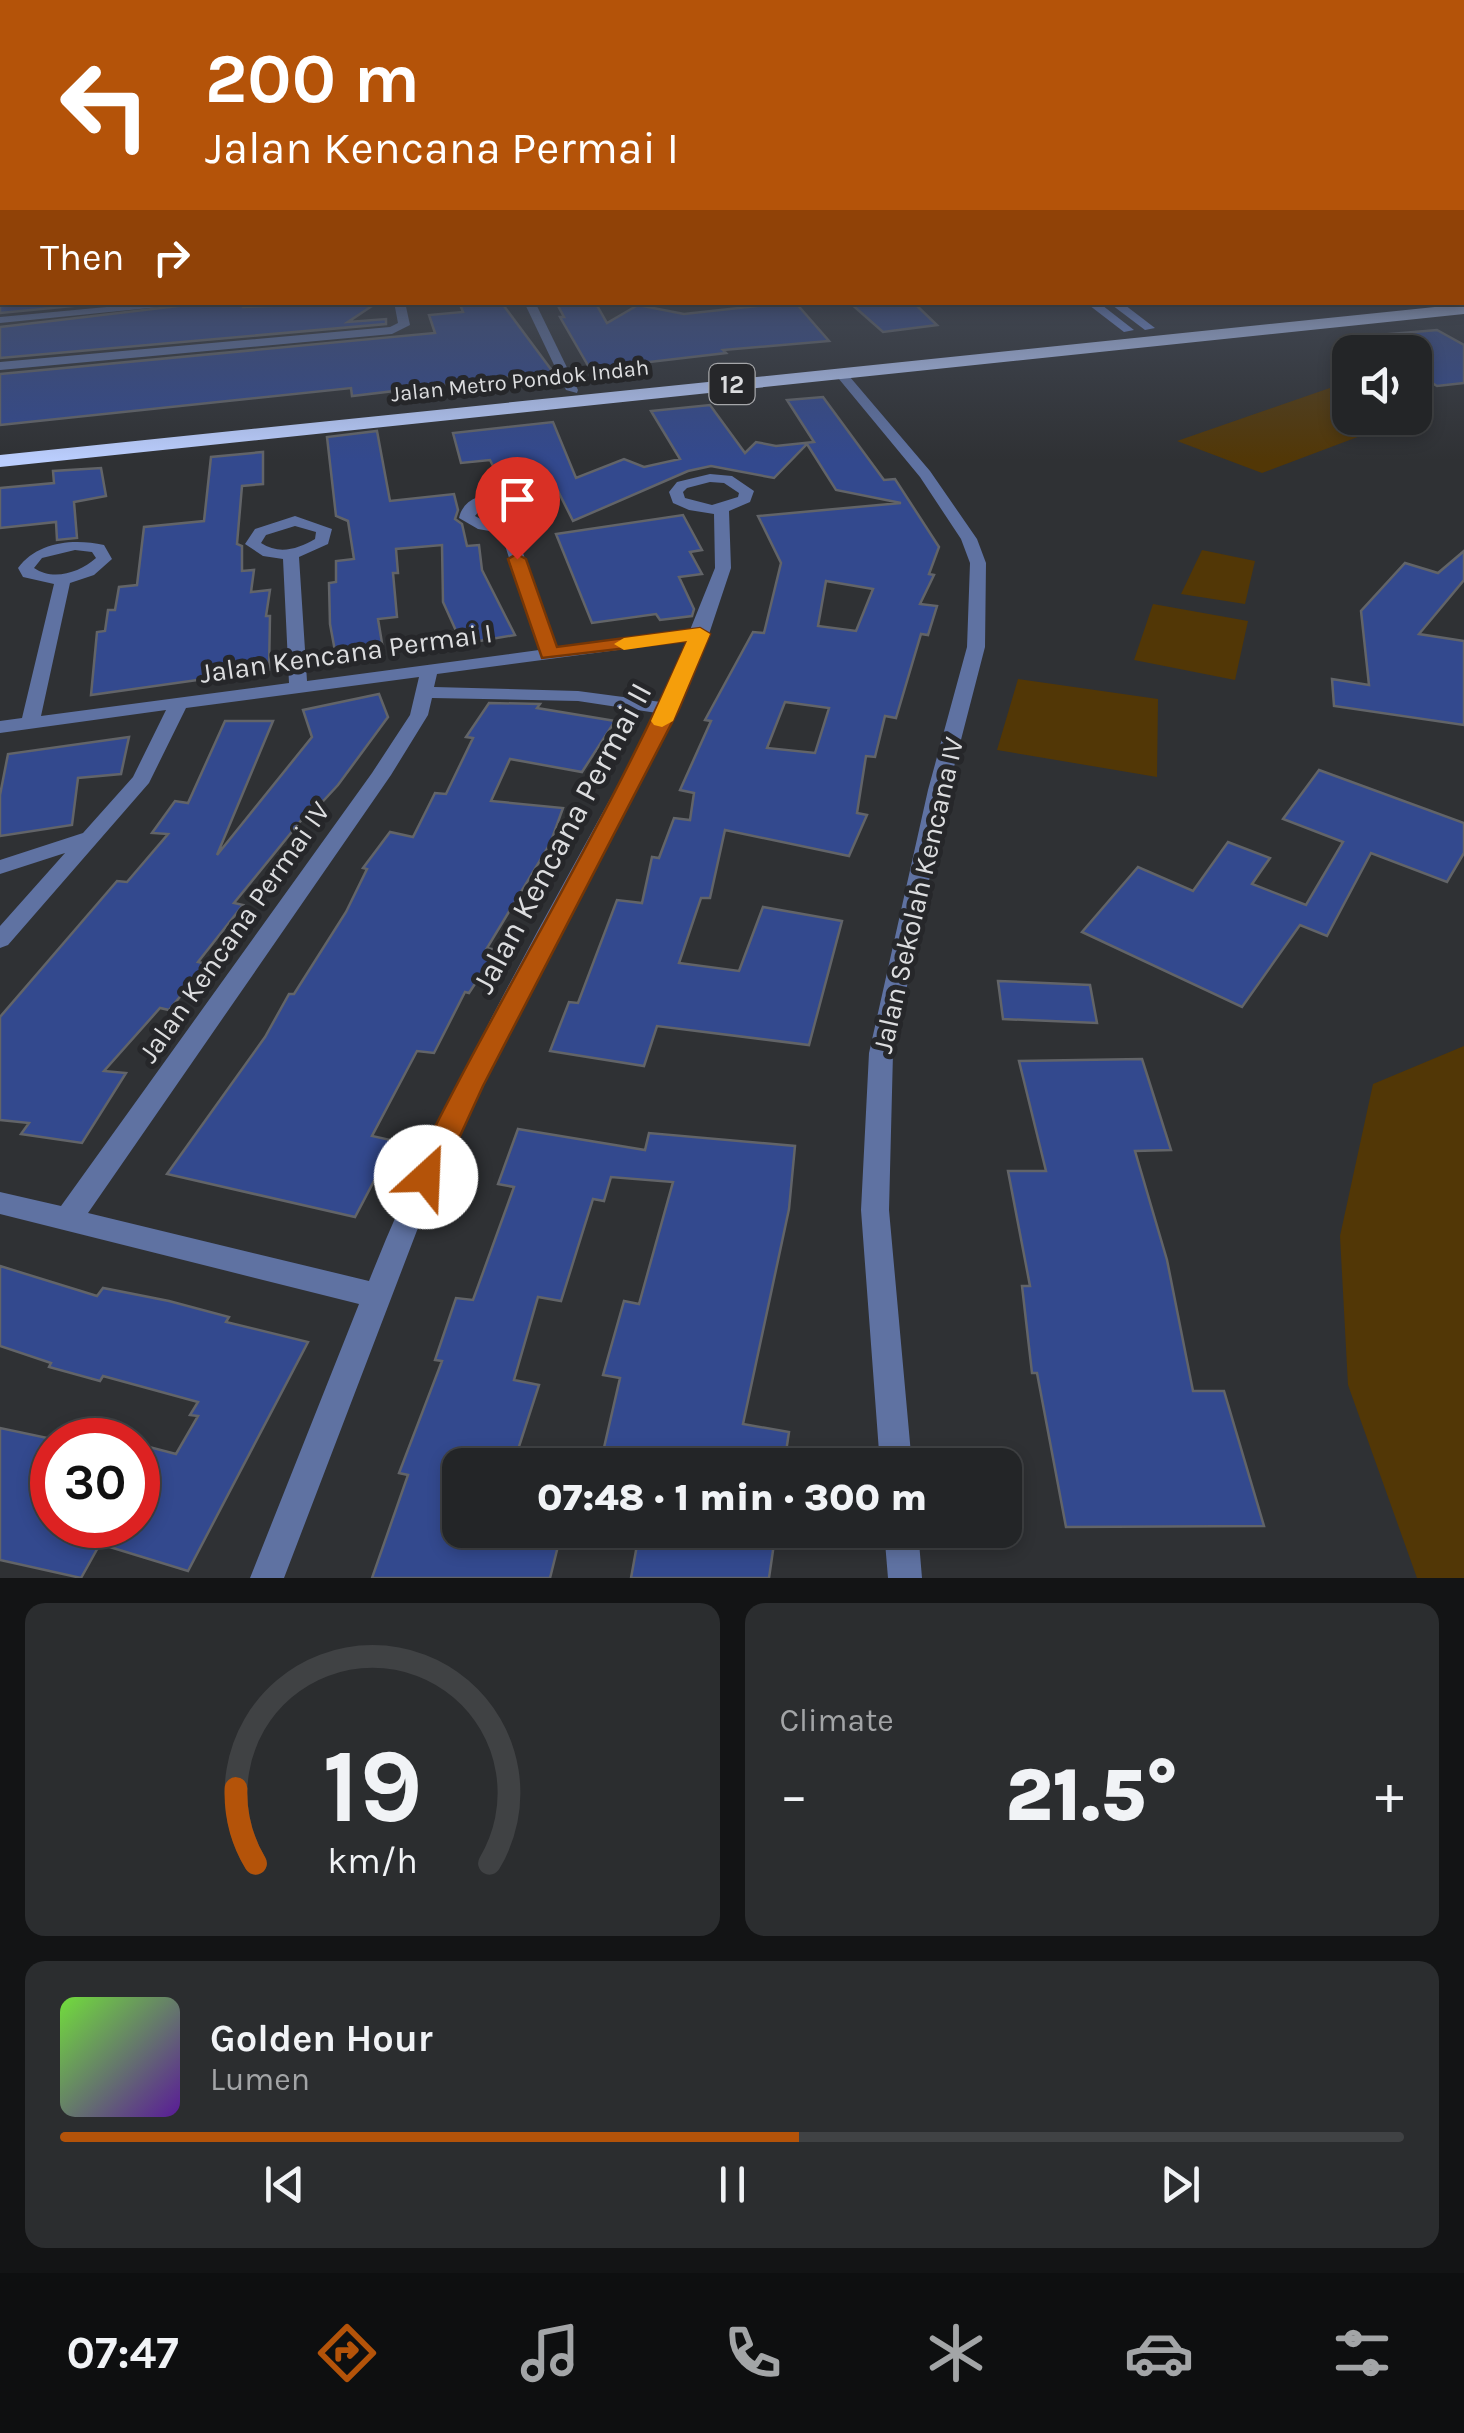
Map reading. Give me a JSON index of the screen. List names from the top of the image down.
{
  "streets": {
    "highway": ["Jalan Metro Pondok Indah", "12"],
    "street": [
      "Jalan Kencana Permai I",
      "Jalan Kencana Permai II",
      "Jalan Sekolah Kencana IV",
      "Jalan Kencana Permai IV"
    ]
  },
  "crossings": [
    ["Jalan Metro Pondok Indah", "Jalan Sekolah Kencana IV"],
    ["Jalan Kencana Permai I", "Jalan Kencana Permai II"],
    ["Jalan Kencana Permai I", "Jalan Kencana Permai IV"]
  ],
  "page": {
    "turn": ["200 m", "Jalan Kencana Permai I"],
    "then": "Then",
    "limit": "30",
    "trip": "07:48 · 1 min · 300 m",
    "tile": "Climate",
    "heat": ["−", "21.5°", "+"],
    "song": ["Golden Hour", "Lumen"],
    "tabs": "07:47",
    "gauge": ["19", "km/h"]
  }
}
